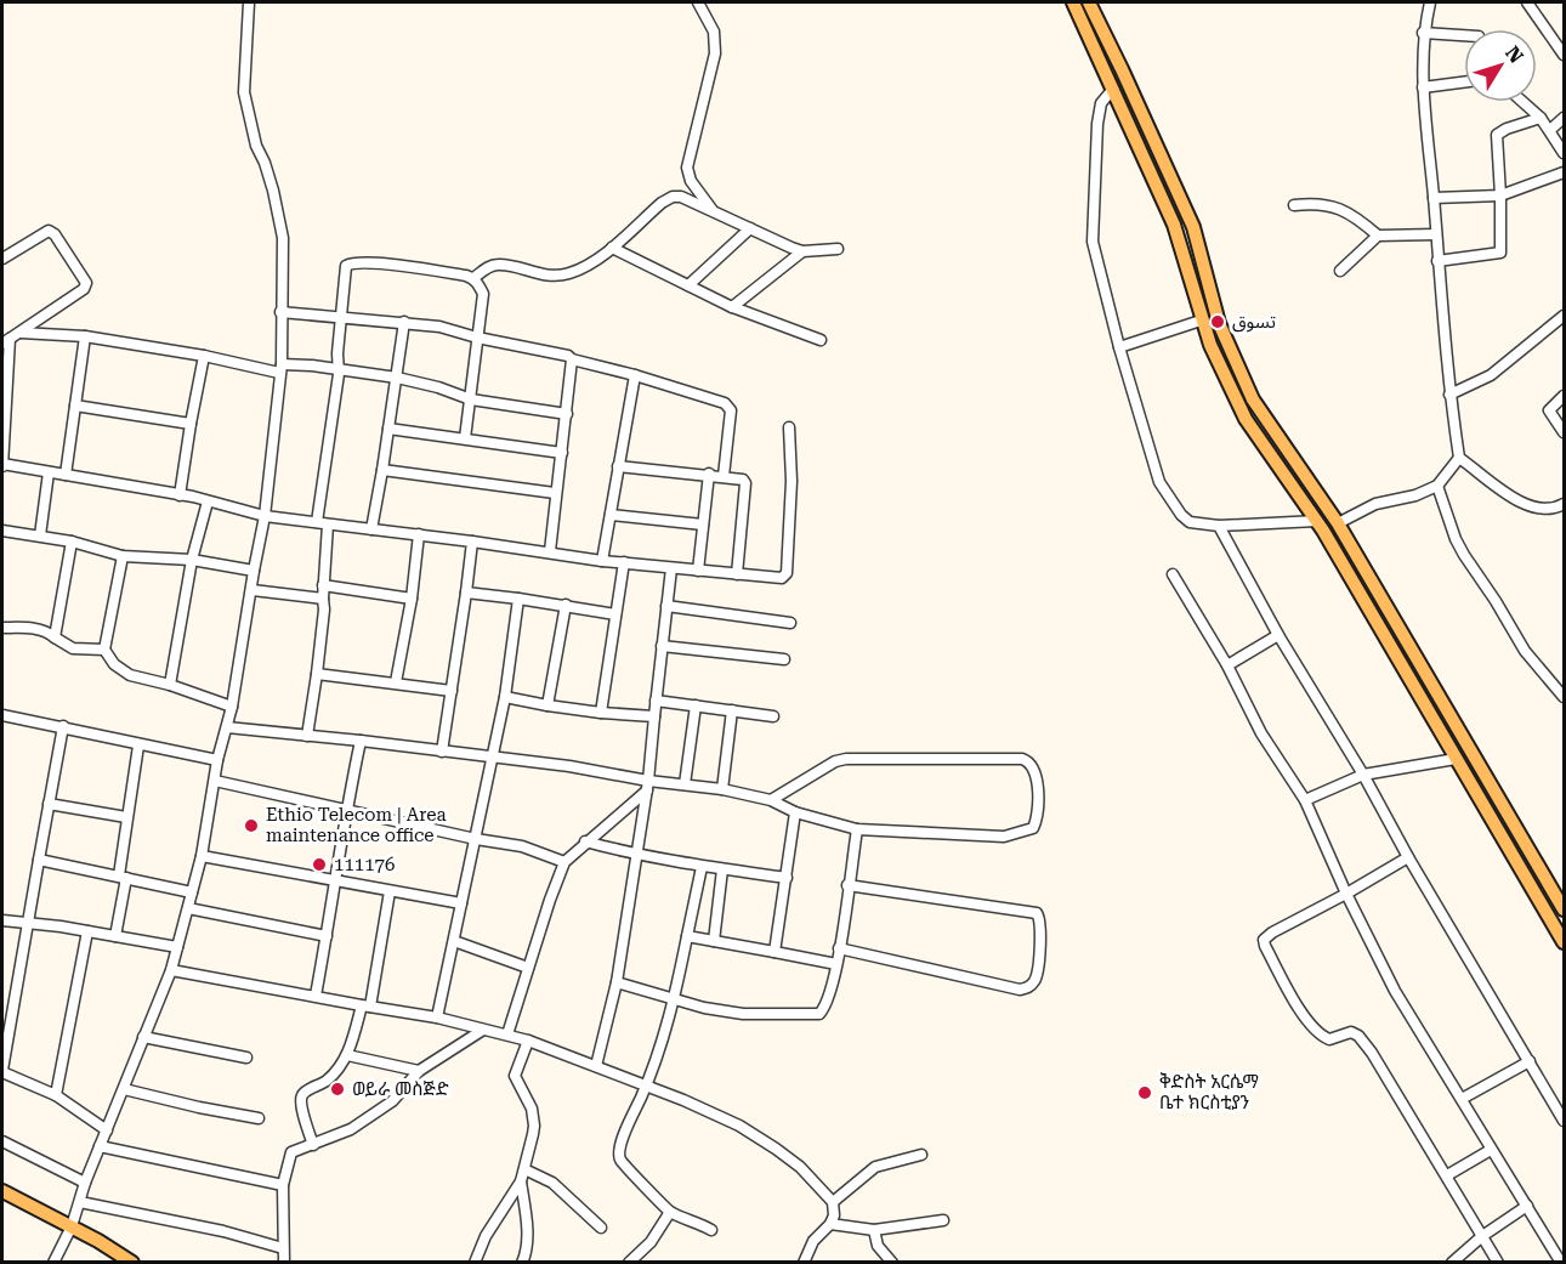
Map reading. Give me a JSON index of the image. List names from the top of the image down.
{
  "places": [
    "تسوق",
    "Ethio Telecom | Area maintenance office",
    "111176",
    "ወይራ መስጅድ",
    "ቅድስት አርሴማ ቤተ ክርስቲያን"
  ],
  "north": "top right"
}
